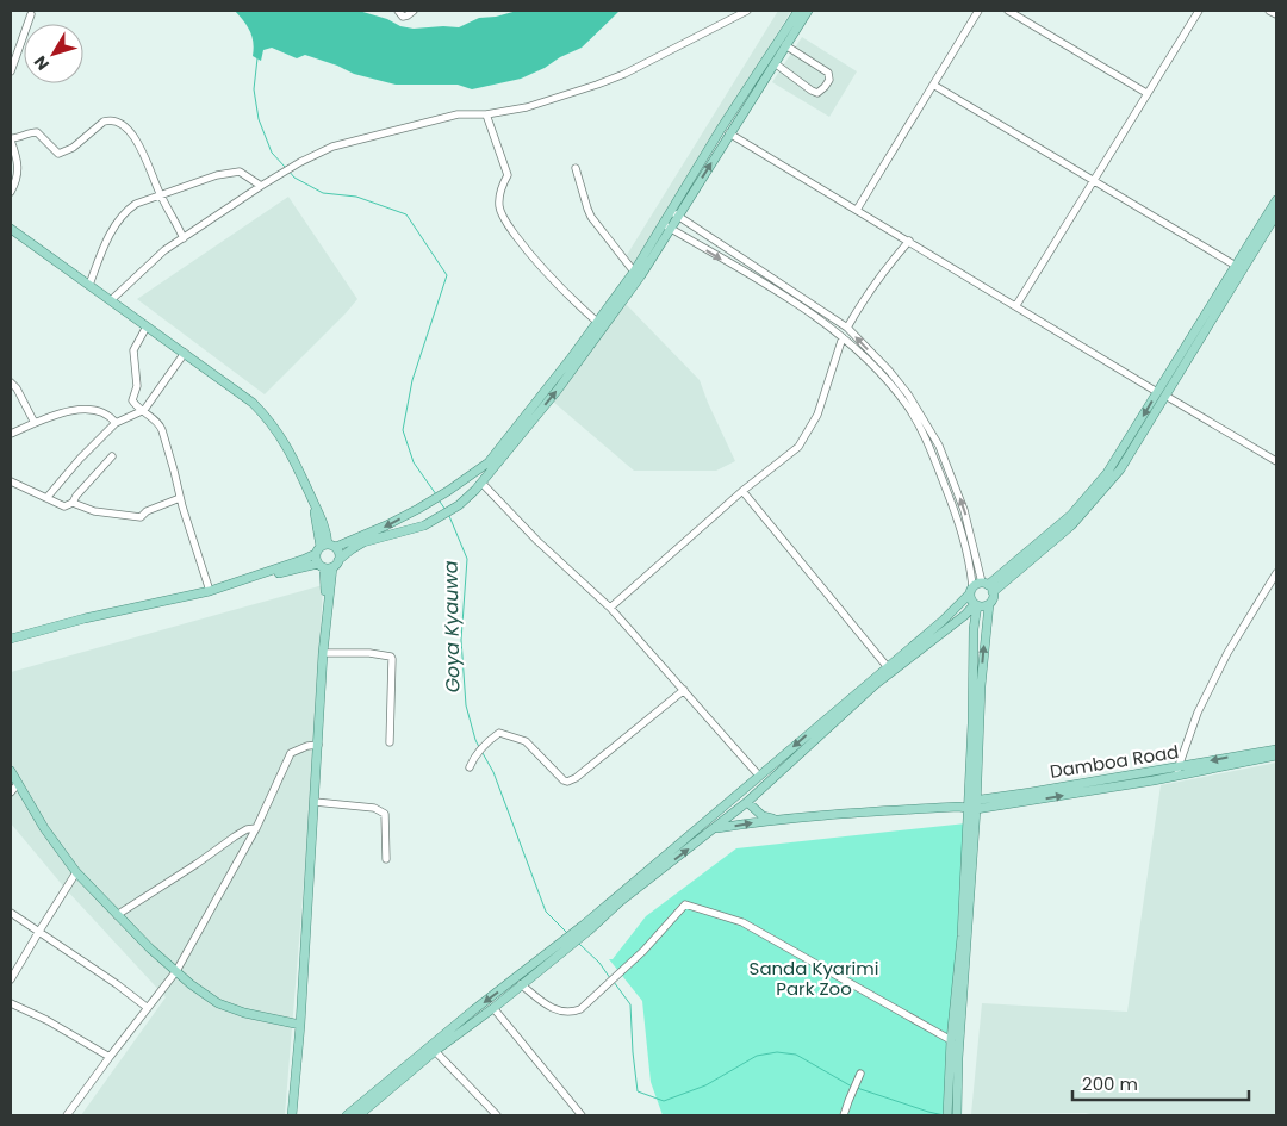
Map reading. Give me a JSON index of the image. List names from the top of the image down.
{
  "streets": {
    "main road": ["Damboa Road"]
  },
  "water": ["Goya Kyauwa"],
  "parks": ["Sanda Kyarimi Park Zoo"],
  "scale_bar": "200 m",
  "north": "bottom left"
}
